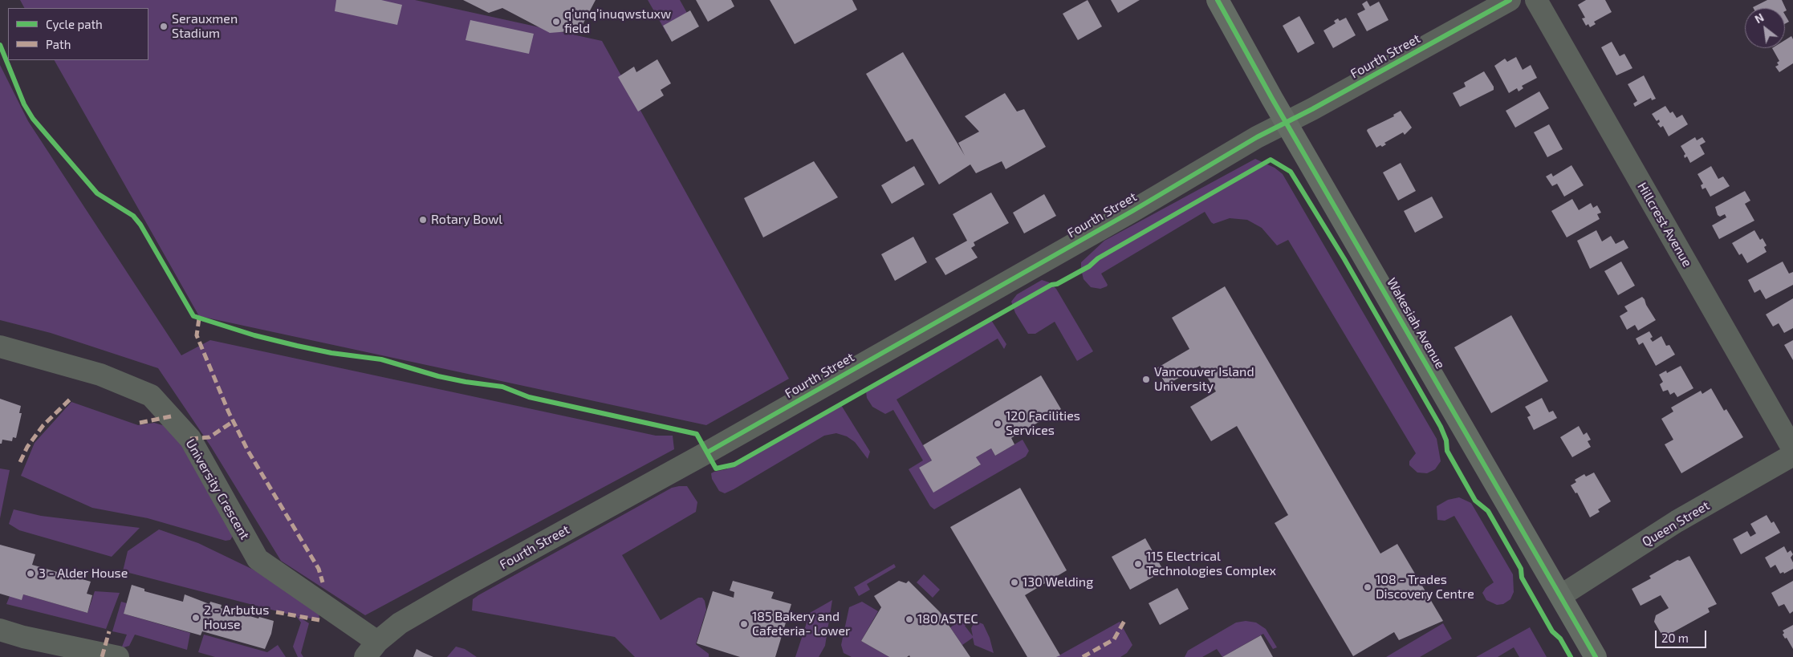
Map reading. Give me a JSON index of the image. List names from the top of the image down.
{
  "streets": {
    "main road": ["Wakesiah Avenue"],
    "street": [
      "Fourth Street",
      "Hillcrest Avenue",
      "University Crescent",
      "Queen Street"
    ]
  },
  "crossings": [
    ["Fourth Street", "Wakesiah Avenue"],
    ["Fourth Street", "University Crescent"],
    ["Wakesiah Avenue", "Queen Street"]
  ],
  "places": [
    "q’unq’inuqwstuxw field",
    "Serauxmen Stadium",
    "Rotary Bowl",
    "Vancouver Island University",
    "120 Facilities Services",
    "115 Electrical Technologies Complex",
    "3 - Alder House",
    "130 Welding",
    "108 - Trades Discovery Centre",
    "2 - Arbutus House",
    "180 ASTEC",
    "185 Bakery and Cafeteria- Lower"
  ],
  "legend": ["Cycle path", "Path"],
  "scale_bar": "20 m",
  "north": "top left"
}
